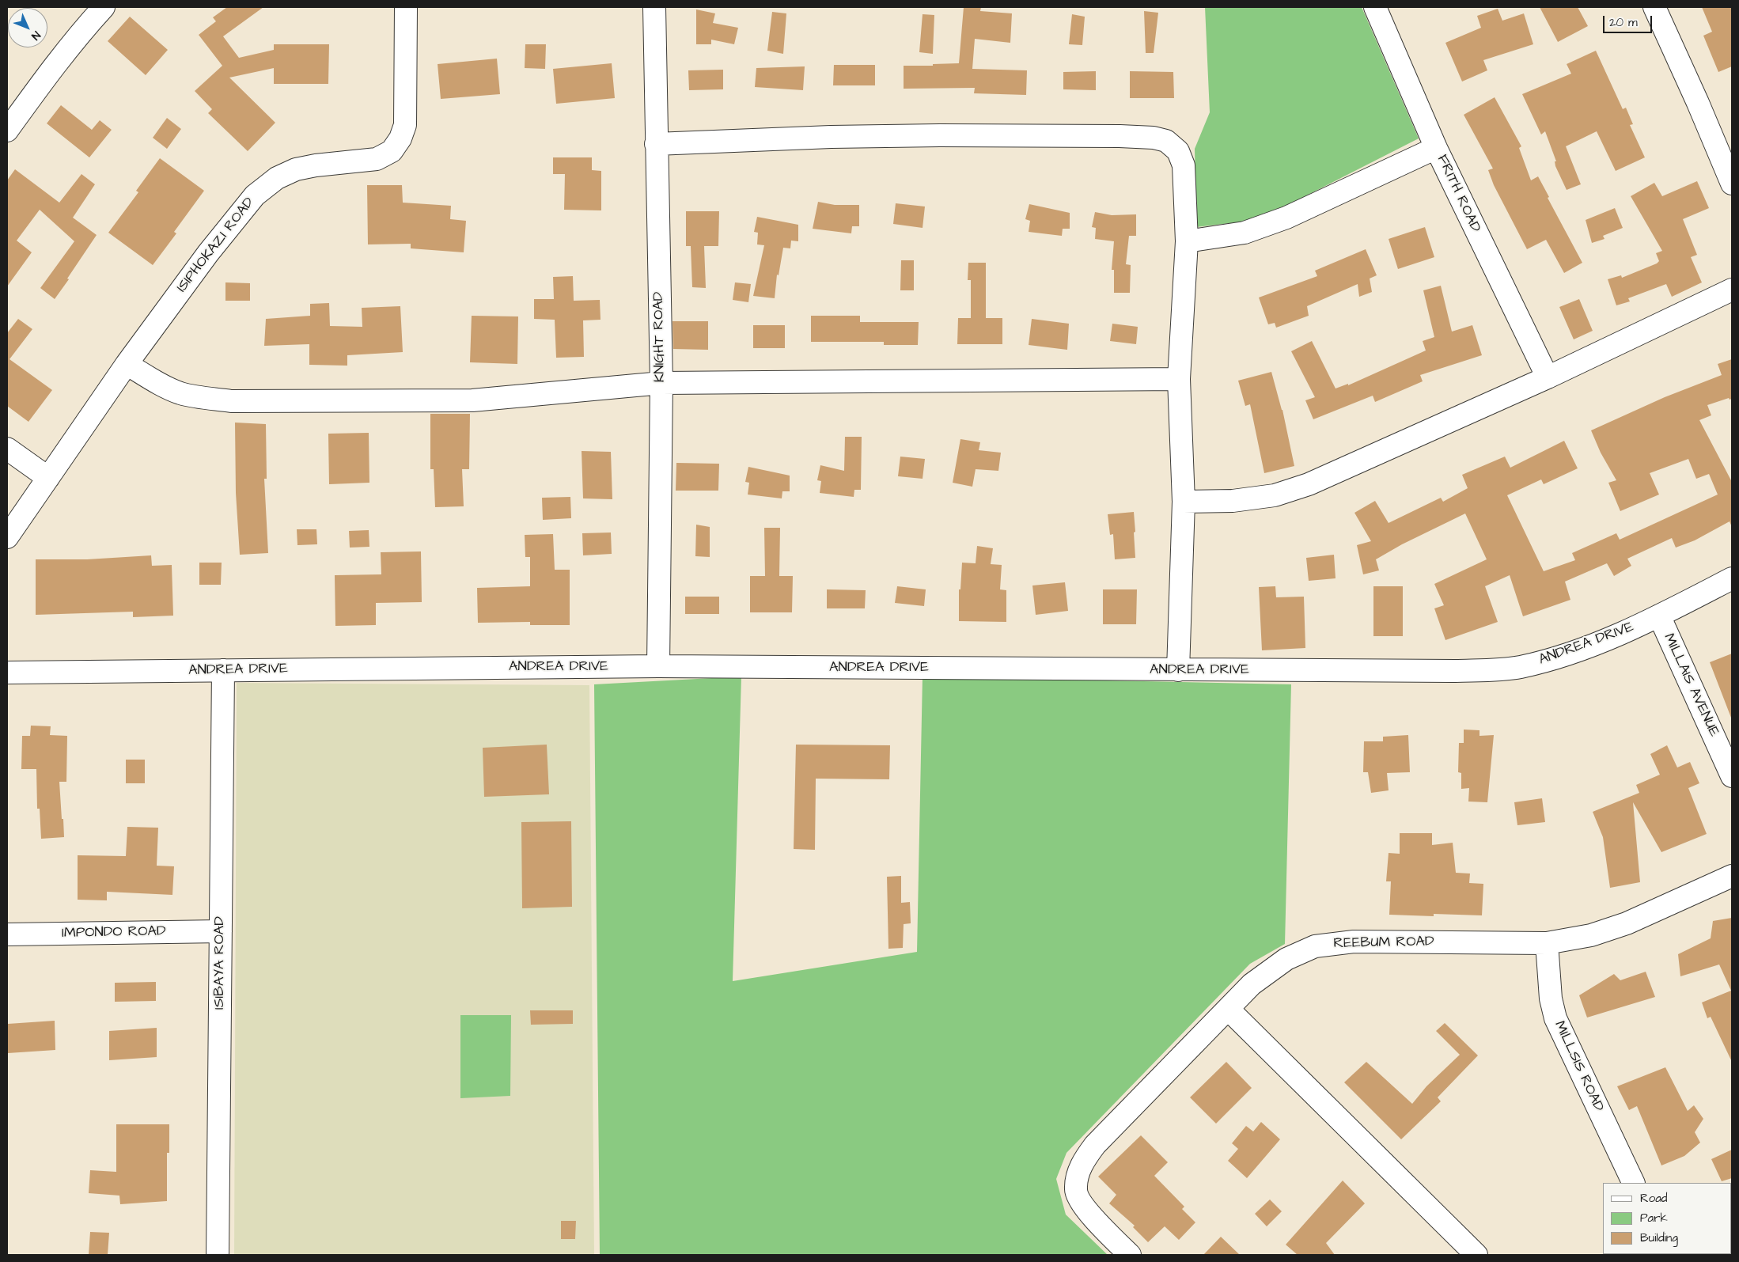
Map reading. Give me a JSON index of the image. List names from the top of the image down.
{
  "streets": {
    "street": [
      "FRITH ROAD",
      "ISIPHOKAZI ROAD",
      "KNIGHT ROAD",
      "ANDREA DRIVE",
      "MILLAIS AVENUE",
      "IMPONDO ROAD",
      "REEBUM ROAD",
      "ISIBAYA ROAD",
      "MILLSIS ROAD"
    ]
  },
  "crossings": [
    ["KNIGHT ROAD", "ANDREA DRIVE"],
    ["ANDREA DRIVE", "MILLAIS AVENUE"],
    ["ANDREA DRIVE", "ISIBAYA ROAD"],
    ["IMPONDO ROAD", "ISIBAYA ROAD"],
    ["REEBUM ROAD", "MILLSIS ROAD"]
  ],
  "legend": ["Road", "Park", "Building"],
  "scale_bar": "20 m",
  "north": "bottom right"
}
